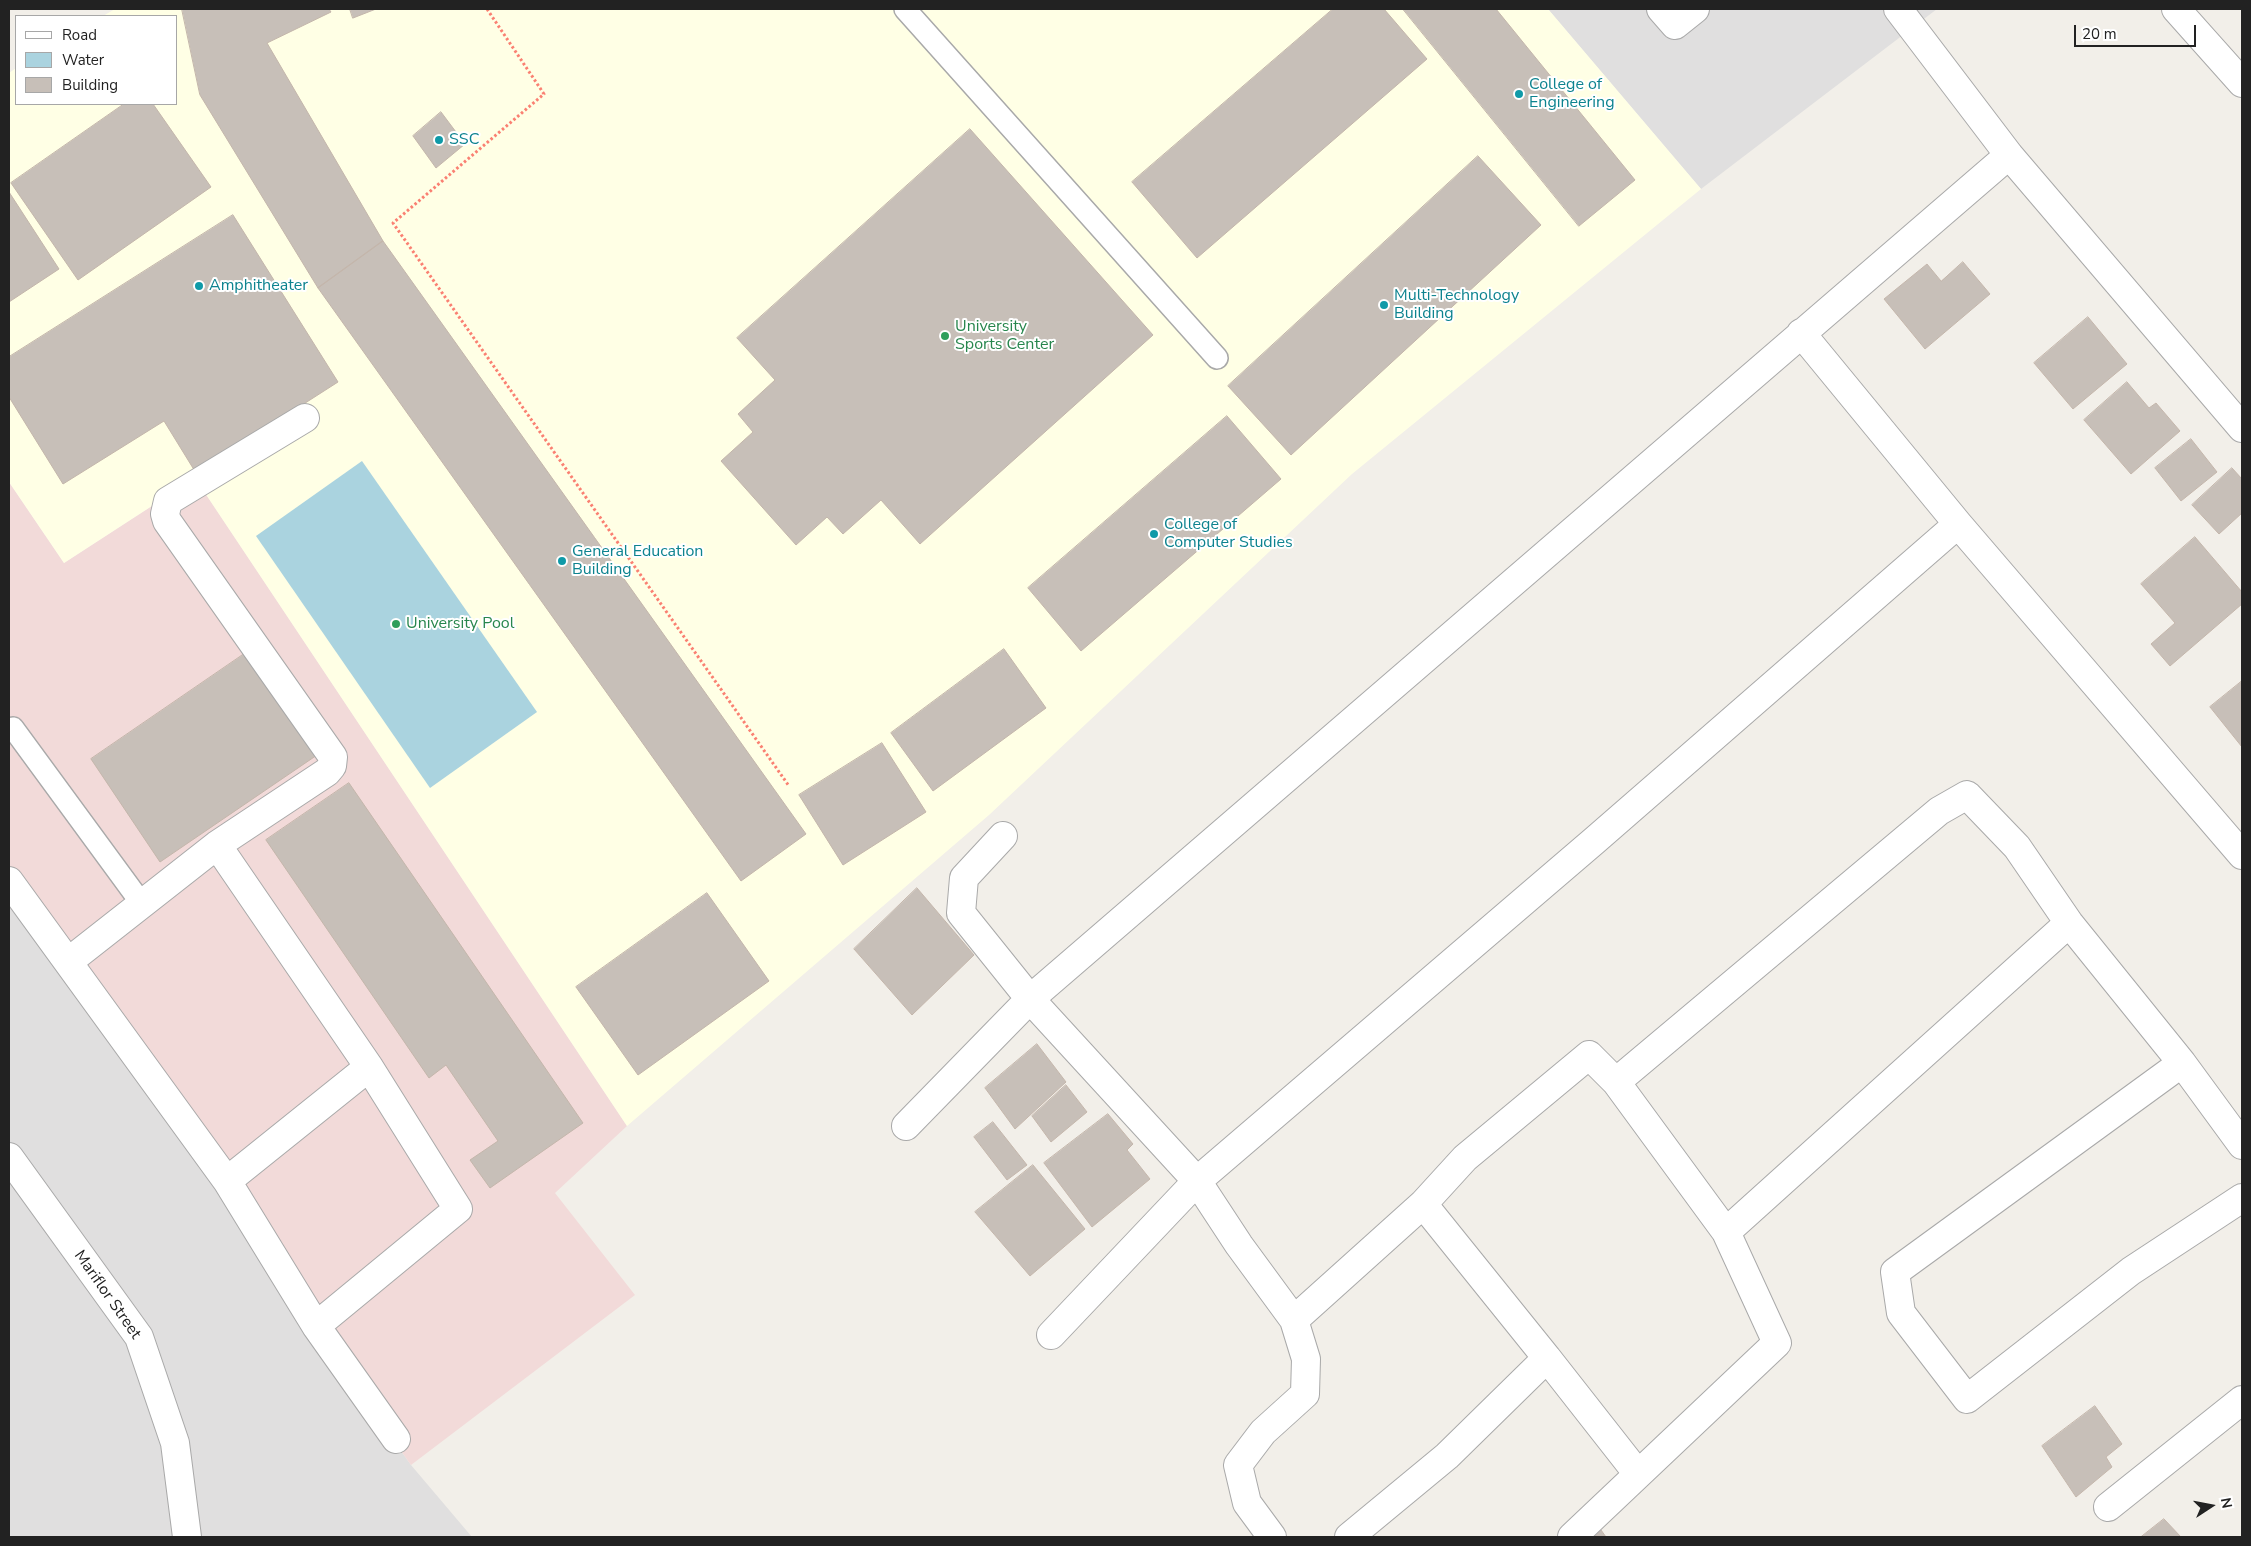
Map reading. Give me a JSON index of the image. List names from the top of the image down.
{
  "streets": {
    "street": ["Mariflor Street"]
  },
  "places": [
    "College of Engineering",
    "SSC",
    "Amphitheater",
    "Multi-Technology Building",
    "University Sports Center",
    "College of Computer Studies",
    "General Education Building",
    "University Pool"
  ],
  "legend": ["Road", "Water", "Building"],
  "scale_bar": "20 m",
  "north": "right"
}
